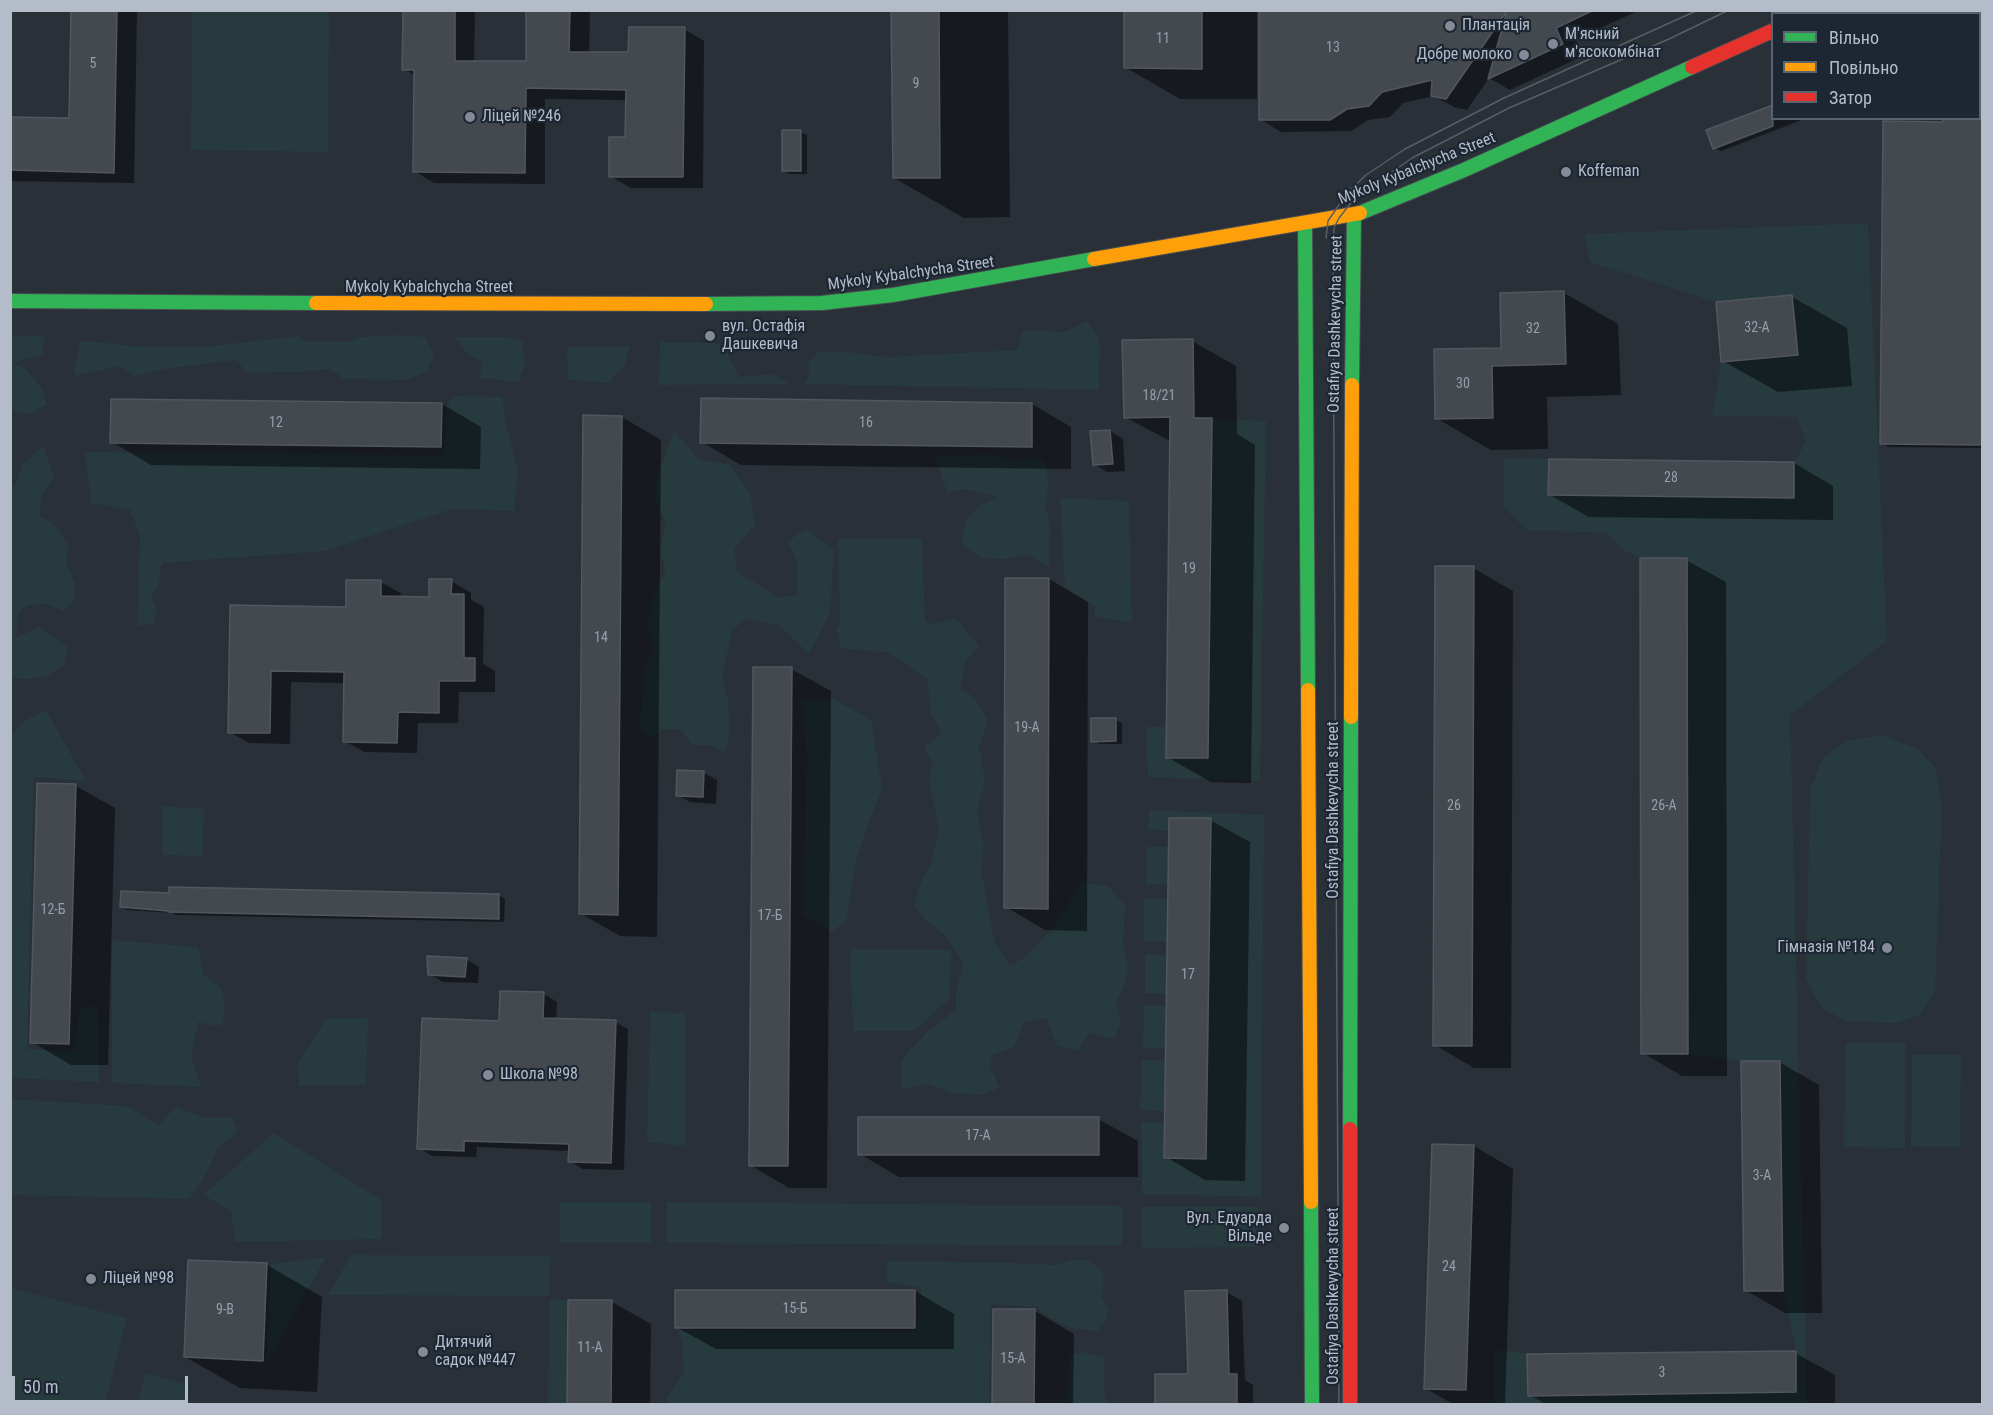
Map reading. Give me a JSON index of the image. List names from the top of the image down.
{
  "streets": {
    "street": ["Mykoly Kybalchycha Street", "Ostafiya Dashkevycha street"]
  },
  "crossings": [
    ["Mykoly Kybalchycha Street", "Ostafiya Dashkevycha street"]
  ],
  "places": [
    "Плантація",
    "М'ясний м'ясокомбінат",
    "Добре молоко",
    "Ліцей №246",
    "Koffeman",
    "вул. Остафія Дашкевича",
    "Гімназія №184",
    "Школа №98",
    "Вул. Едуарда Вільде",
    "Ліцей №98",
    "Дитячий садок №447"
  ],
  "house_numbers": [
    "11",
    "13",
    "5",
    "9",
    "32-А",
    "32",
    "30",
    "18/21",
    "12",
    "16",
    "28",
    "19",
    "14",
    "19-А",
    "26",
    "26-А",
    "12-Б",
    "17-Б",
    "17",
    "17-А",
    "3-А",
    "24",
    "15-Б",
    "9-В",
    "11-А",
    "15-А",
    "3"
  ],
  "legend": ["Вільно", "Повільно", "Затор"],
  "scale_bar": "50 m"
}
